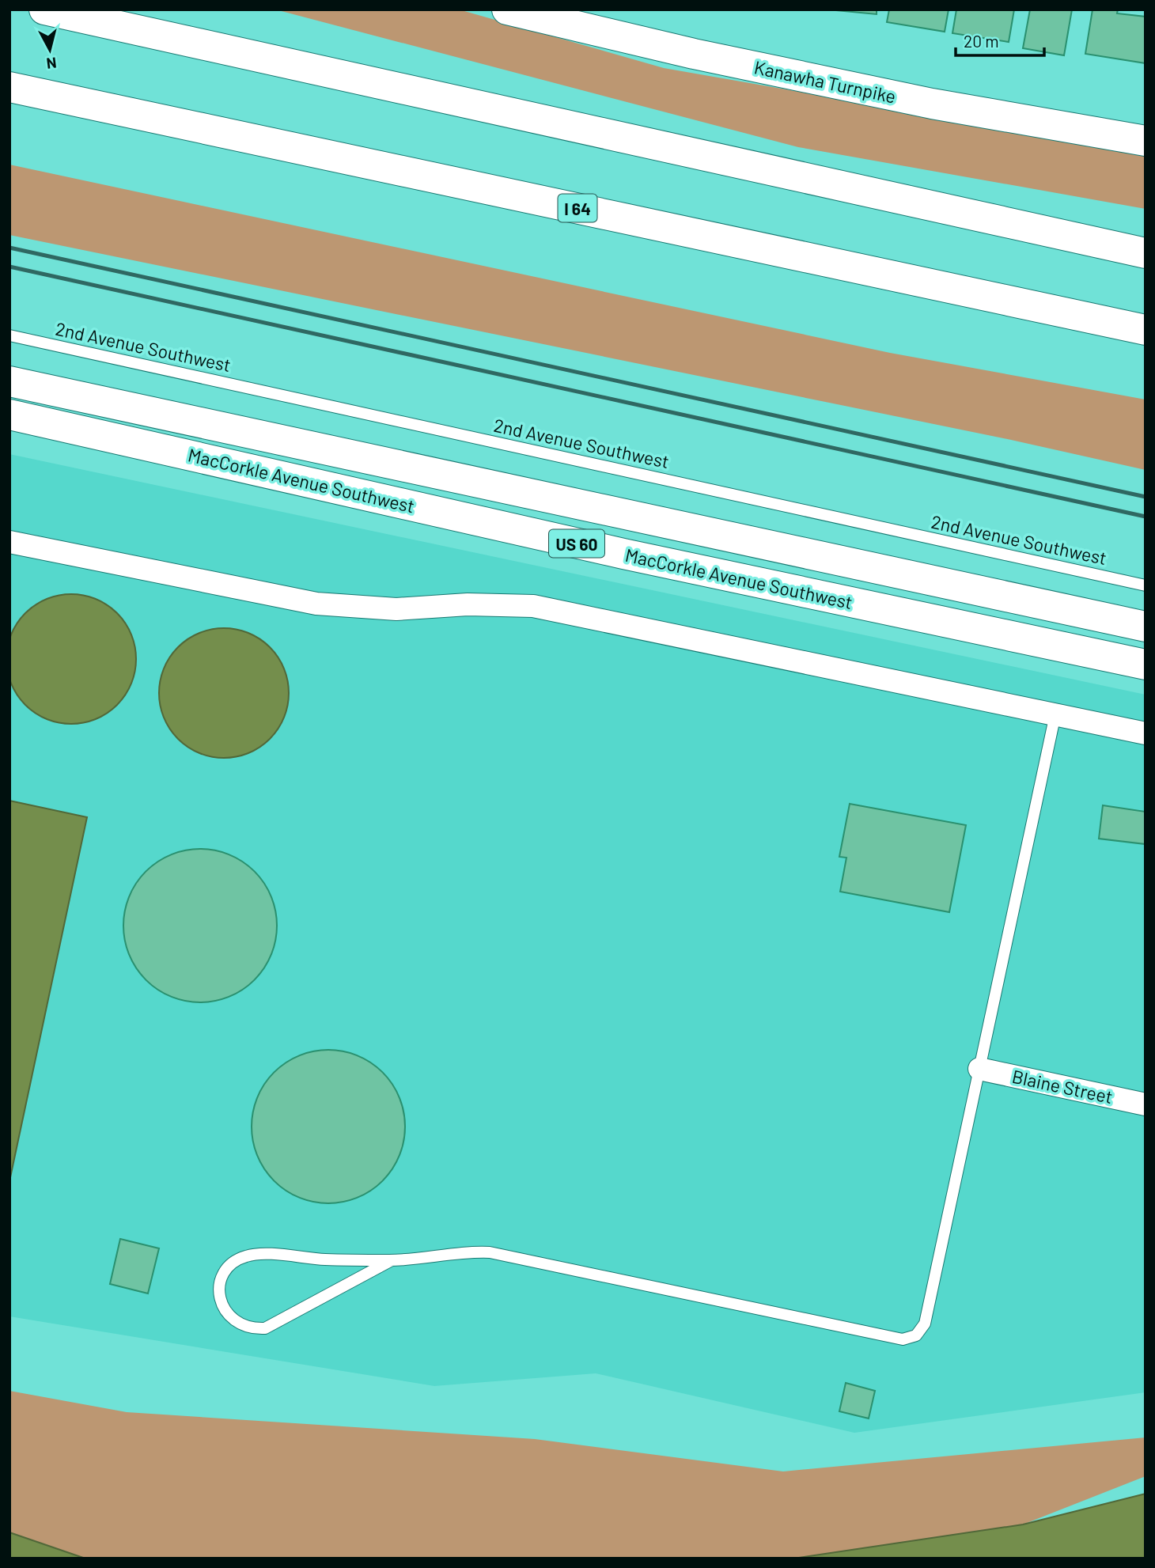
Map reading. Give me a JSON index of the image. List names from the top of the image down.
{
  "streets": {
    "main road": [
      "Kanawha Turnpike",
      "I 64",
      "MacCorkle Avenue Southwest",
      "US 60"
    ],
    "street": ["Blaine Street"],
    "lane": ["2nd Avenue Southwest"]
  },
  "scale_bar": "20 m",
  "north": "bottom"
}
